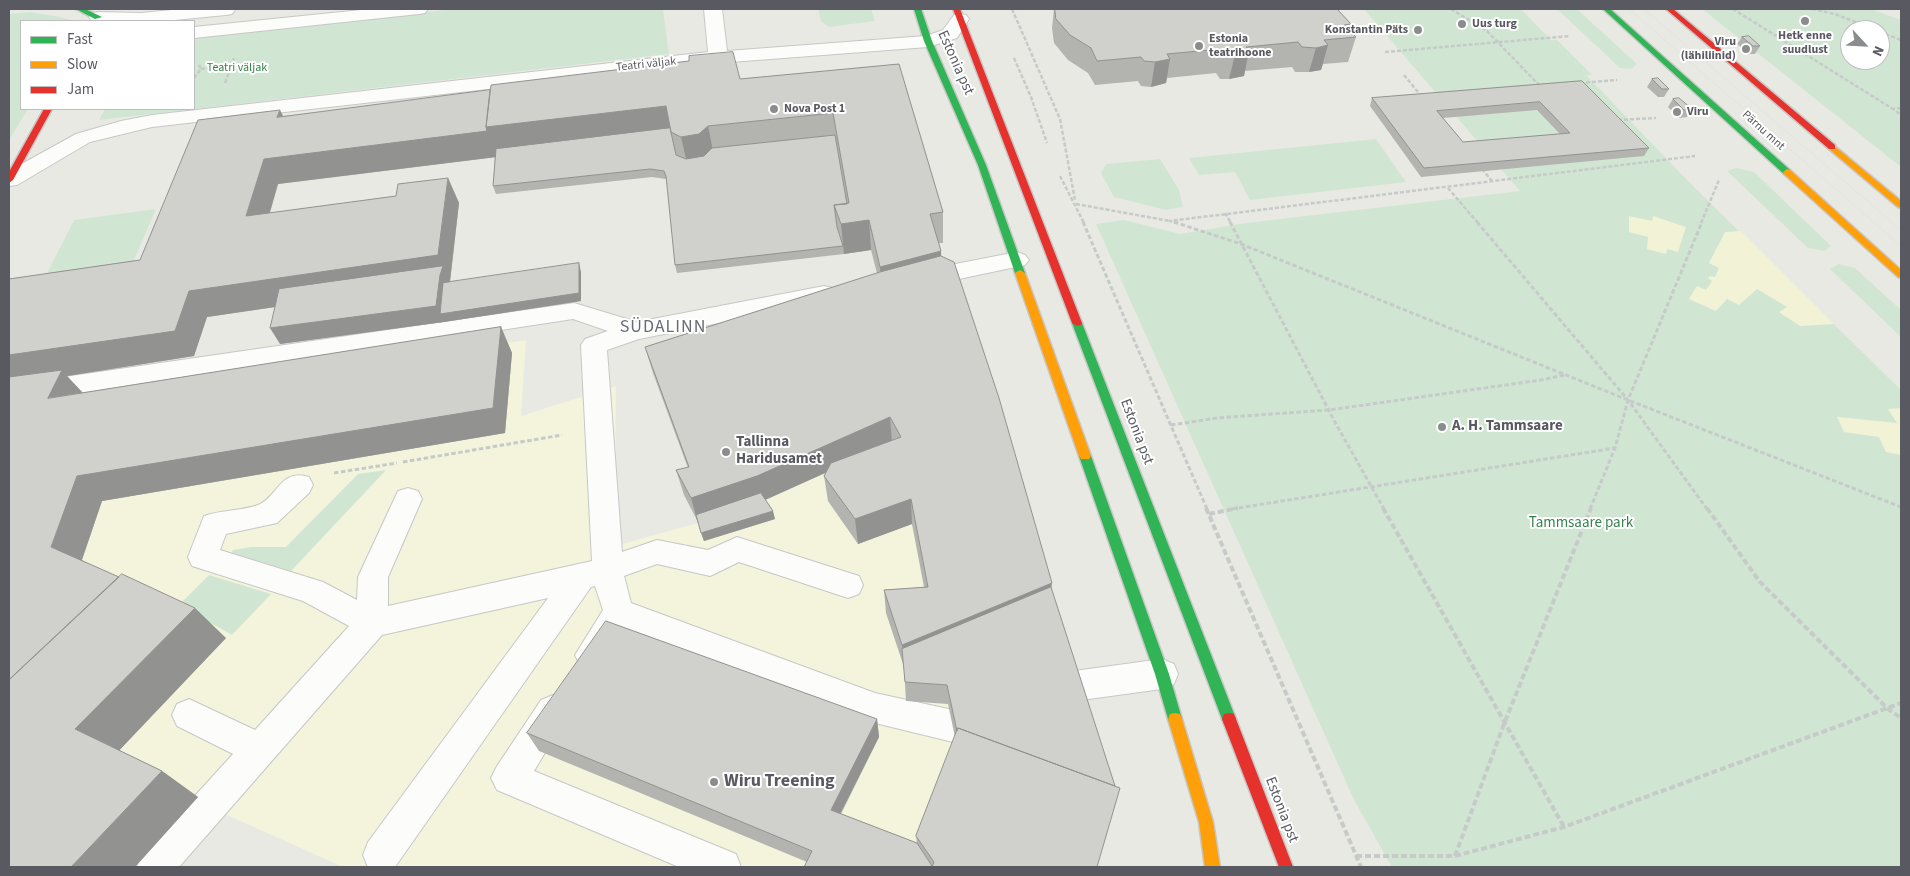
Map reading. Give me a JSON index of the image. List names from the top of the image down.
{
  "streets": {
    "main road": ["Estonia pst", "Pärnu mnt"],
    "lane": ["Teatri väljak"]
  },
  "crossings": [
    ["Estonia pst", "Teatri väljak"]
  ],
  "districts": ["SÜDALINN"],
  "parks": ["Teatri väljak", "Tammsaare park"],
  "places": [
    "Hetk enne suudlust",
    "Uus turg",
    "Konstantin Päts",
    "Estonia teatrihoone",
    "Viru (lähiliinid)",
    "Nova Post 1",
    "Viru",
    "A. H. Tammsaare",
    "Tallinna Haridusamet",
    "Wiru Treening"
  ],
  "legend": ["Fast", "Slow", "Jam"],
  "north": "bottom right"
}
